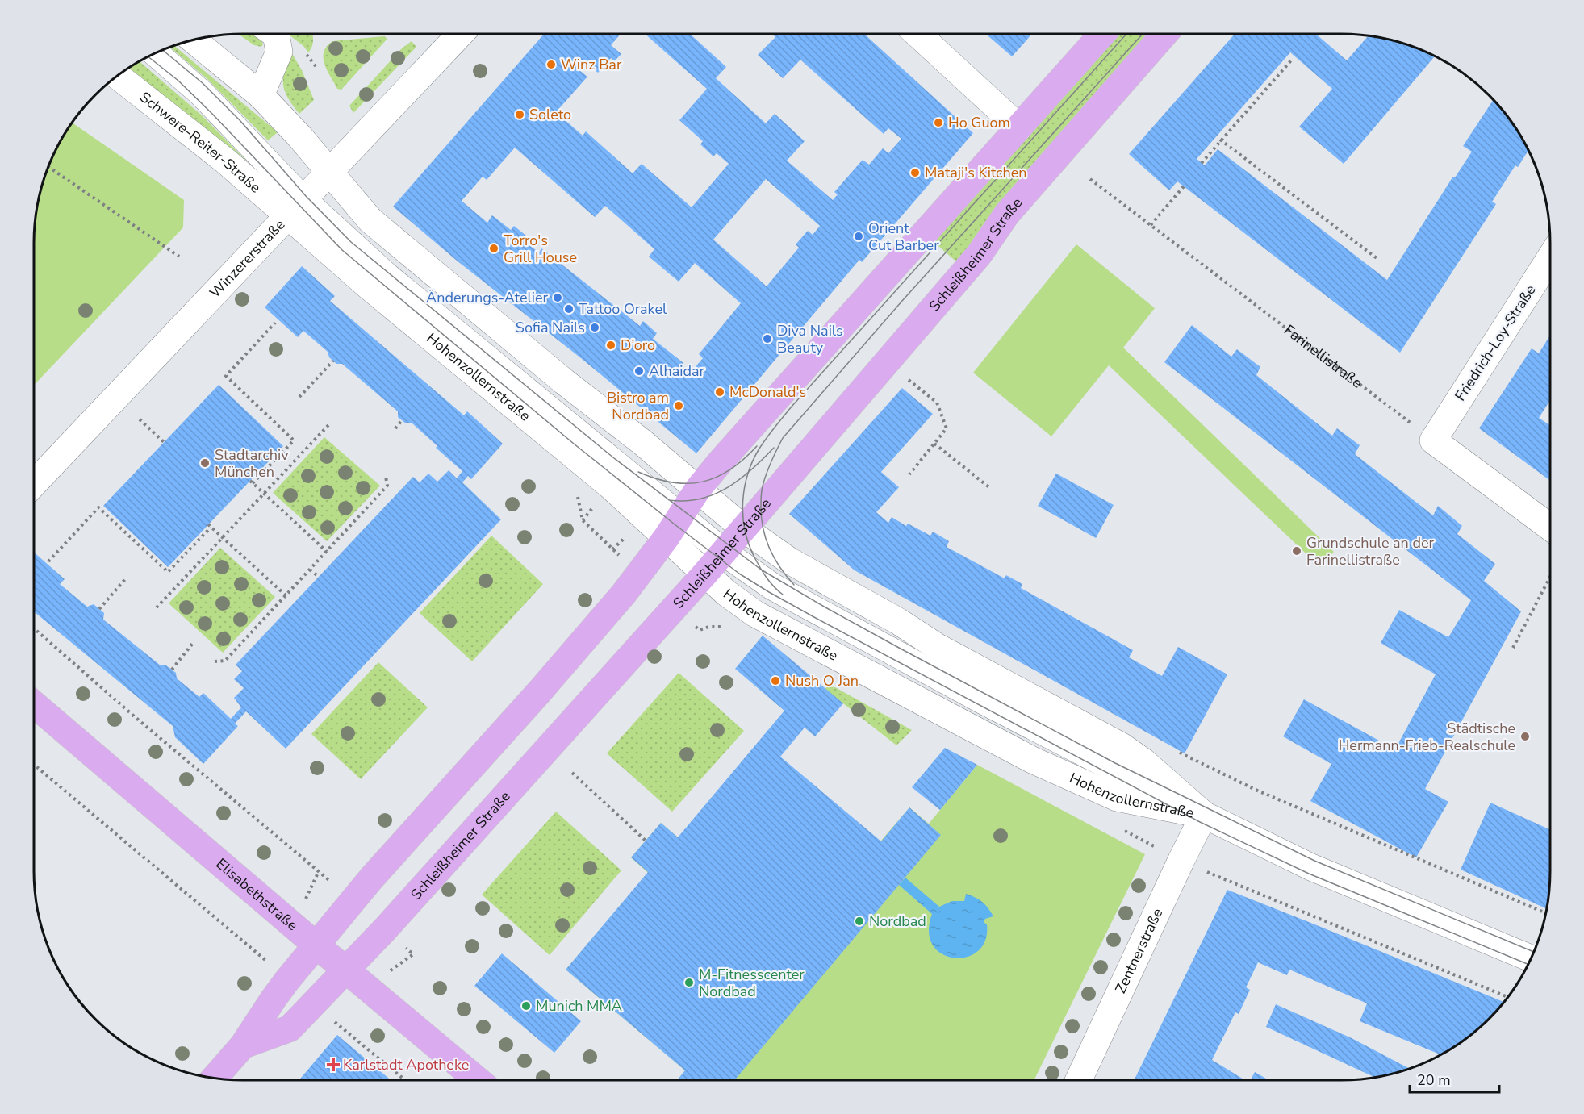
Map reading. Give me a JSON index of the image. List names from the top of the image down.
{
  "streets": {
    "main road": ["Schleißheimer Straße", "Elisabethstraße"],
    "street": [
      "Schwere-Reiter-Straße",
      "Winzererstraße",
      "Friedrich-Loy-Straße",
      "Hohenzollernstraße",
      "Zentnerstraße"
    ],
    "path": ["Farinellistraße"]
  },
  "crossings": [
    ["Schwere-Reiter-Straße", "Winzererstraße"],
    ["Schwere-Reiter-Straße", "Hohenzollernstraße"],
    ["Schleißheimer Straße", "Hohenzollernstraße"],
    ["Schleißheimer Straße", "Elisabethstraße"],
    ["Winzererstraße", "Hohenzollernstraße"],
    ["Friedrich-Loy-Straße", "Farinellistraße"],
    ["Hohenzollernstraße", "Zentnerstraße"]
  ],
  "places": {
    "other": [
      "Winz Bar",
      "Soleto",
      "Ho Guom",
      "Mataji's Kitchen",
      "Orient Cut Barber",
      "Torro's Grill House",
      "Änderungs-Atelier",
      "Tattoo Orakel",
      "Sofia Nails",
      "Diva Nails Beauty",
      "D’oro",
      "Alhaidar",
      "McDonald's",
      "Bistro am Nordbad",
      "Stadtarchiv München",
      "Grundschule an der Farinellistraße",
      "Nush O Jan",
      "Städtische Hermann-Frieb-Realschule",
      "Nordbad",
      "M-Fitnesscenter Nordbad",
      "Munich MMA"
    ],
    "health": ["Karlstadt Apotheke"]
  },
  "scale_bar": "20 m"
}
